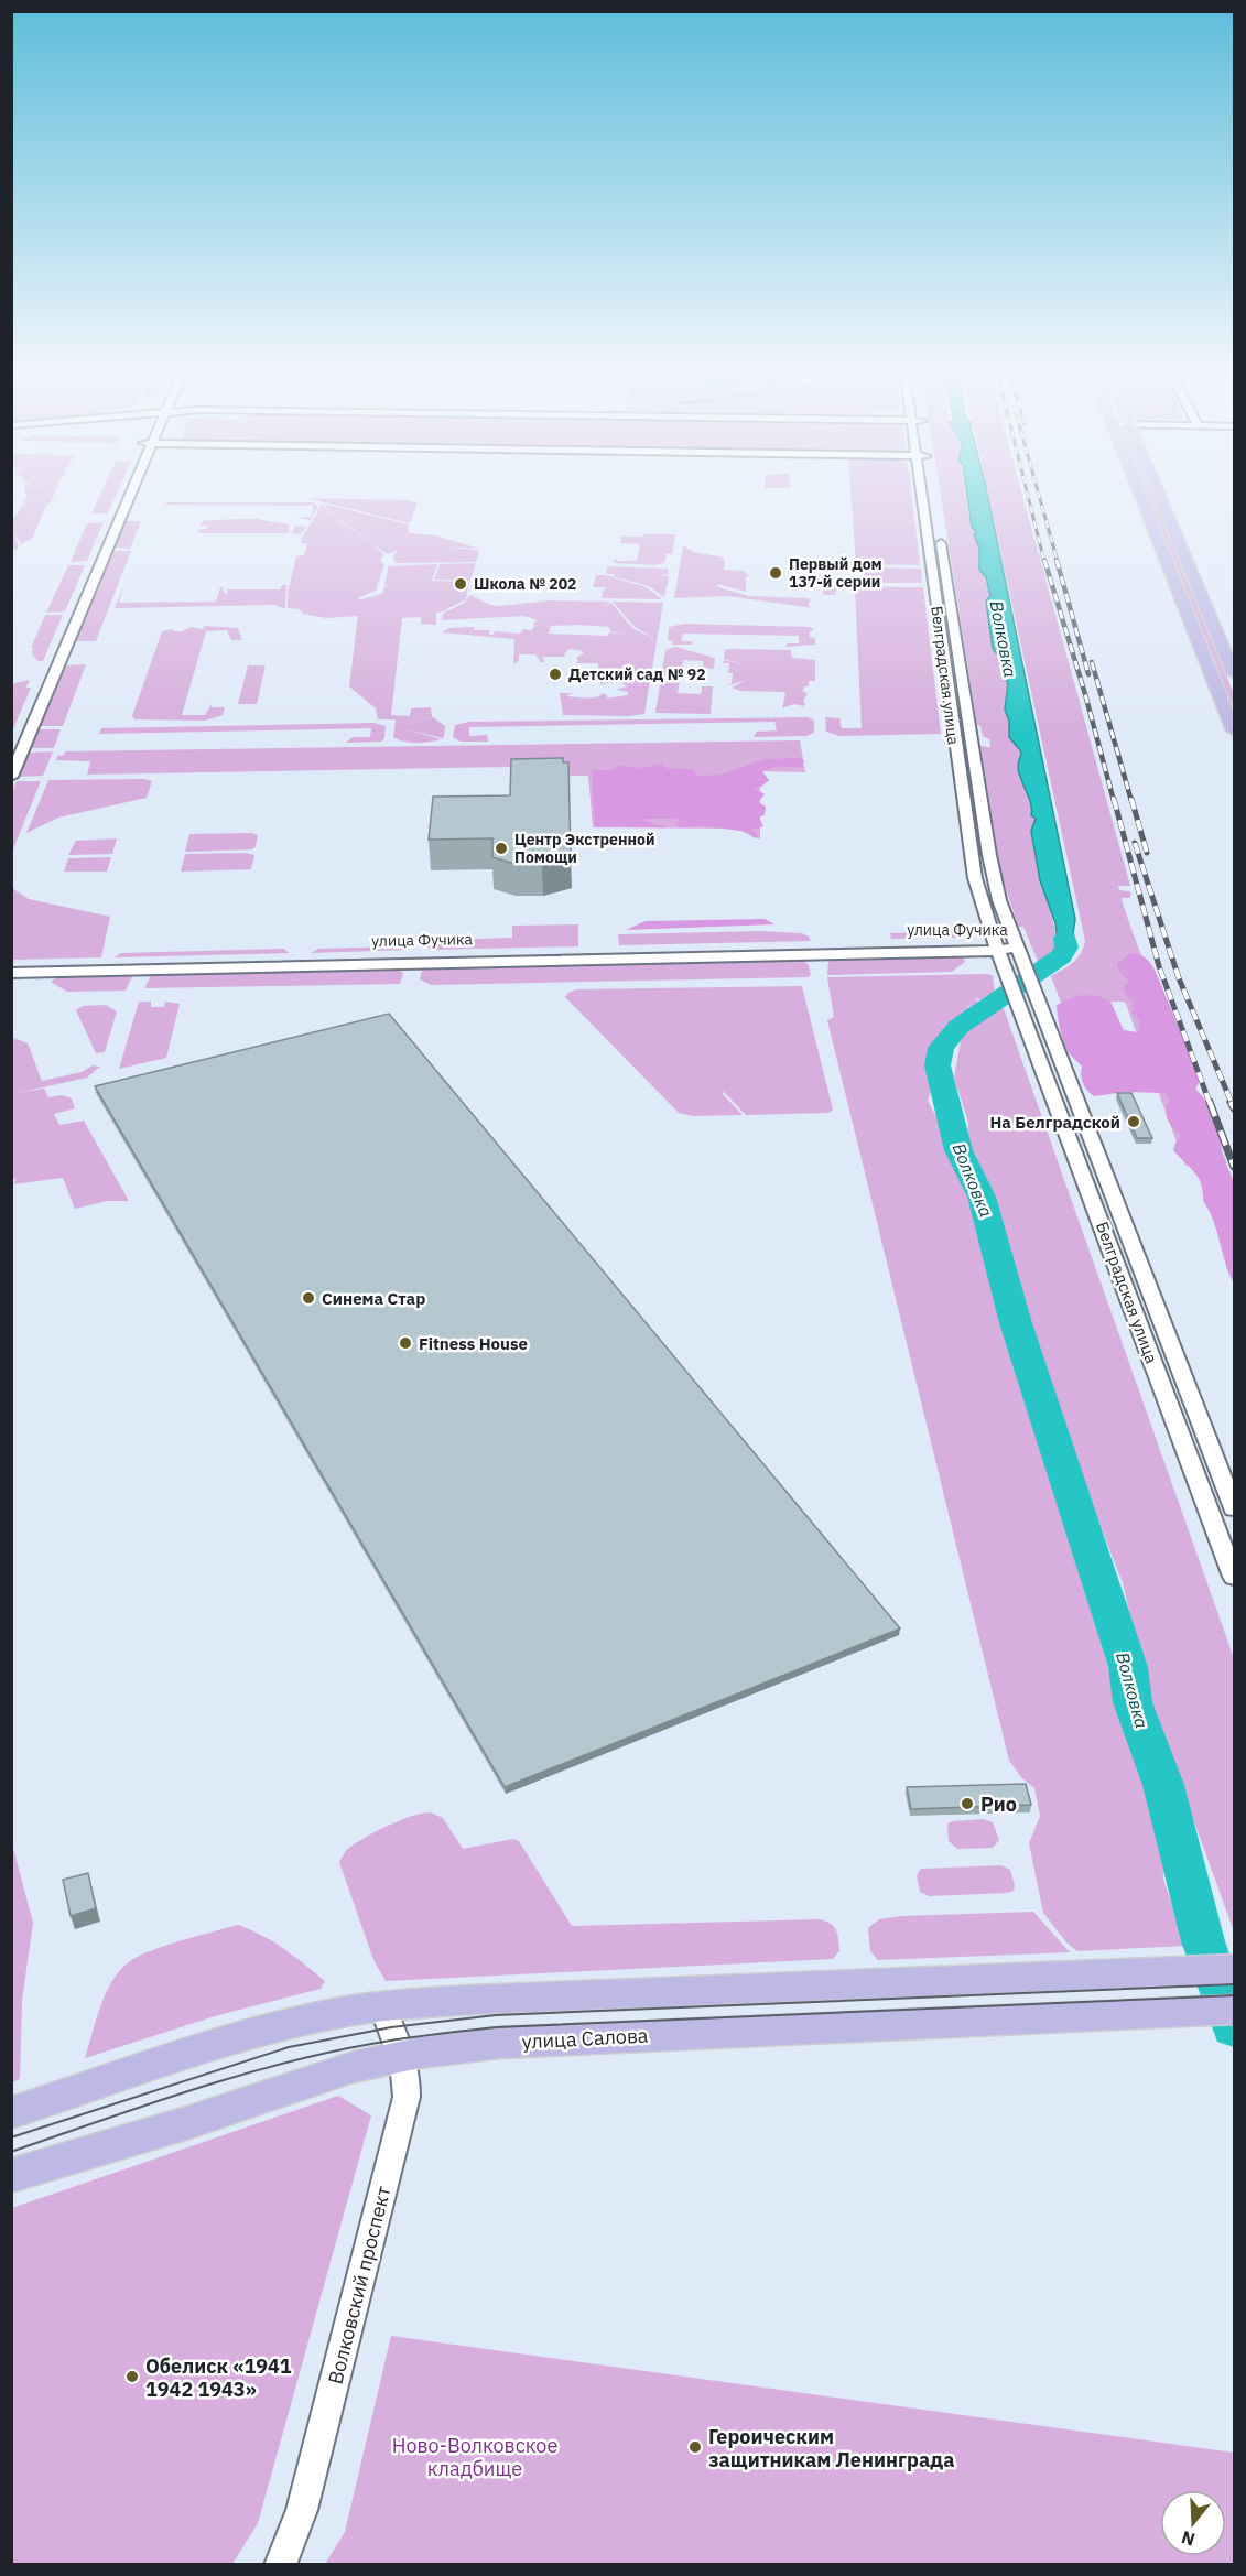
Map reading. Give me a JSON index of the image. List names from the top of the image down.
{
  "streets": {
    "main road": ["улица Салова"],
    "street": ["Белградская улица", "улица Фучика", "Волковский проспект"]
  },
  "crossings": [
    ["Белградская улица", "улица Фучика"],
    ["улица Салова", "Волковский проспект"]
  ],
  "water": ["Волковка"],
  "parks": ["Ново-Волковское кладбище"],
  "places": [
    "Первый дом 137-й серии",
    "Школа № 202",
    "Детский сад № 92",
    "Центр Экстренной Помощи",
    "На Белградской",
    "Синема Стар",
    "Fitness House",
    "Рио",
    "Обелиск «1941 1942 1943»",
    "Героическим защитникам Ленинграда"
  ],
  "north": "bottom"
}
